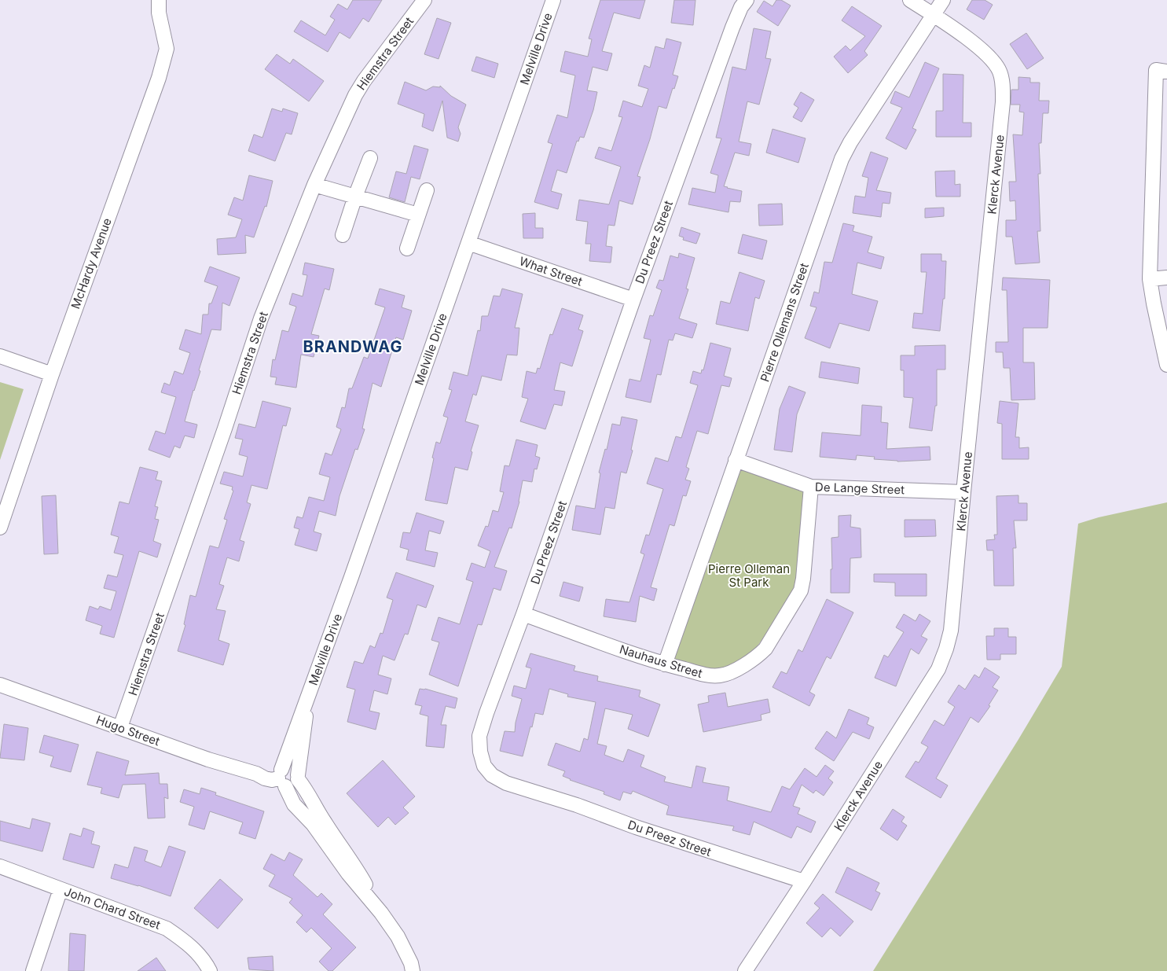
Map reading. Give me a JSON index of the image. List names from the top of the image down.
{
  "streets": {
    "street": [
      "Melville Drive",
      "Hiemstra Street",
      "Klerck Avenue",
      "Du Preez Street",
      "McHardy Avenue",
      "What Street",
      "Pierre Ollemans Street",
      "De Lange Street",
      "Nauhaus Street",
      "Hugo Street",
      "John Chard Street"
    ]
  },
  "crossings": [
    ["Melville Drive", "What Street"],
    ["Melville Drive", "Hugo Street"],
    ["Hiemstra Street", "Hugo Street"],
    ["Klerck Avenue", "Du Preez Street"],
    ["Klerck Avenue", "Pierre Ollemans Street"],
    ["Klerck Avenue", "De Lange Street"],
    ["Du Preez Street", "What Street"],
    ["Du Preez Street", "Nauhaus Street"],
    ["Pierre Ollemans Street", "De Lange Street"],
    ["Pierre Ollemans Street", "Nauhaus Street"],
    ["De Lange Street", "Nauhaus Street"]
  ],
  "districts": ["BRANDWAG"],
  "parks": ["Pierre Olleman St Park"]
}
